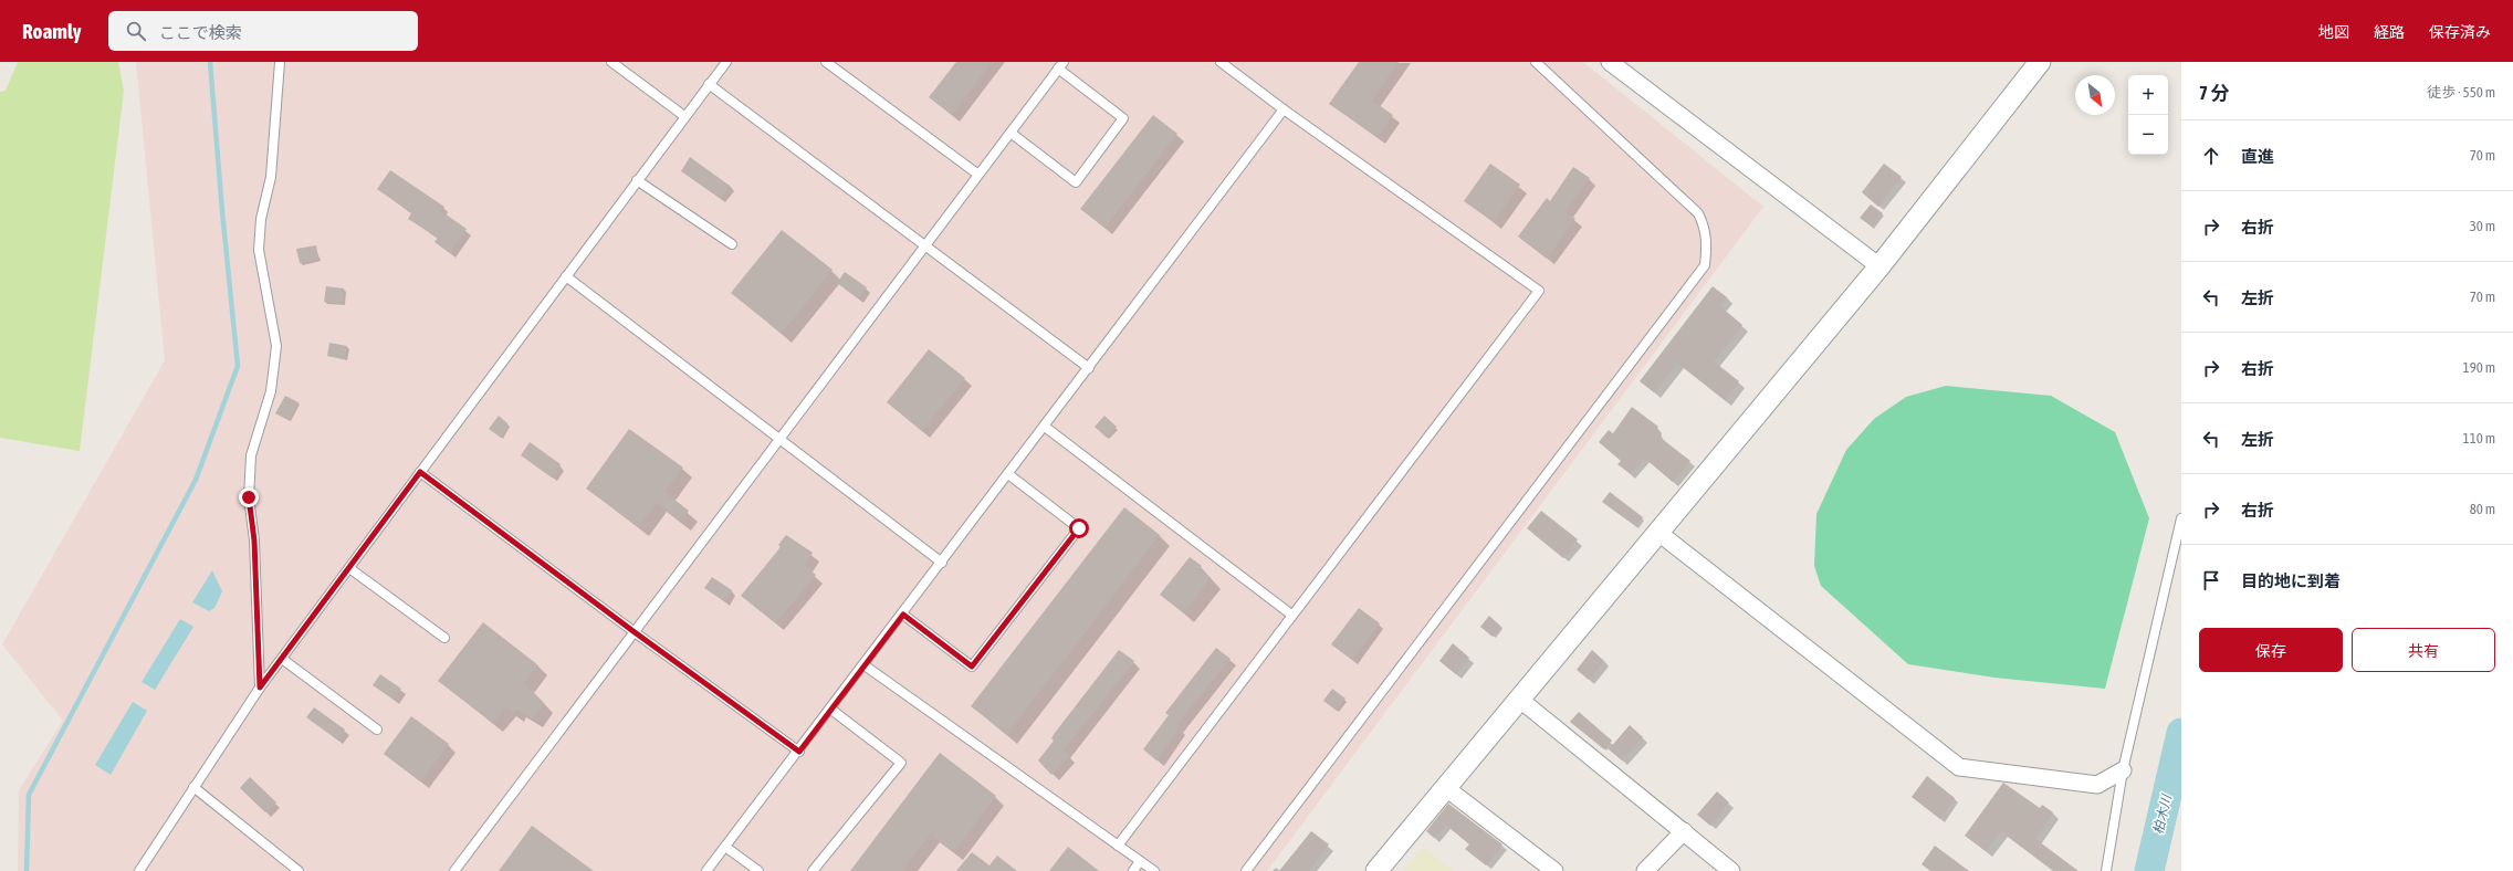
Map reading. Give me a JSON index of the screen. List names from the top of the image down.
{
  "water": ["柏木川"],
  "north": "bottom right",
  "page": {
    "header": "Roamly",
    "search": "ここで検索",
    "nav": ["地図", "経路", "保存済み"],
    "heading": ["7 分", "徒歩 · 550 m"],
    "map_buttons": ["+", "−"],
    "list": [
      ["直進", "70 m"],
      ["右折", "30 m"],
      ["左折", "70 m"],
      ["右折", "190 m"],
      ["左折", "110 m"],
      ["右折", "80 m"],
      "目的地に到着"
    ],
    "buttons": ["保存", "共有"]
  }
}
